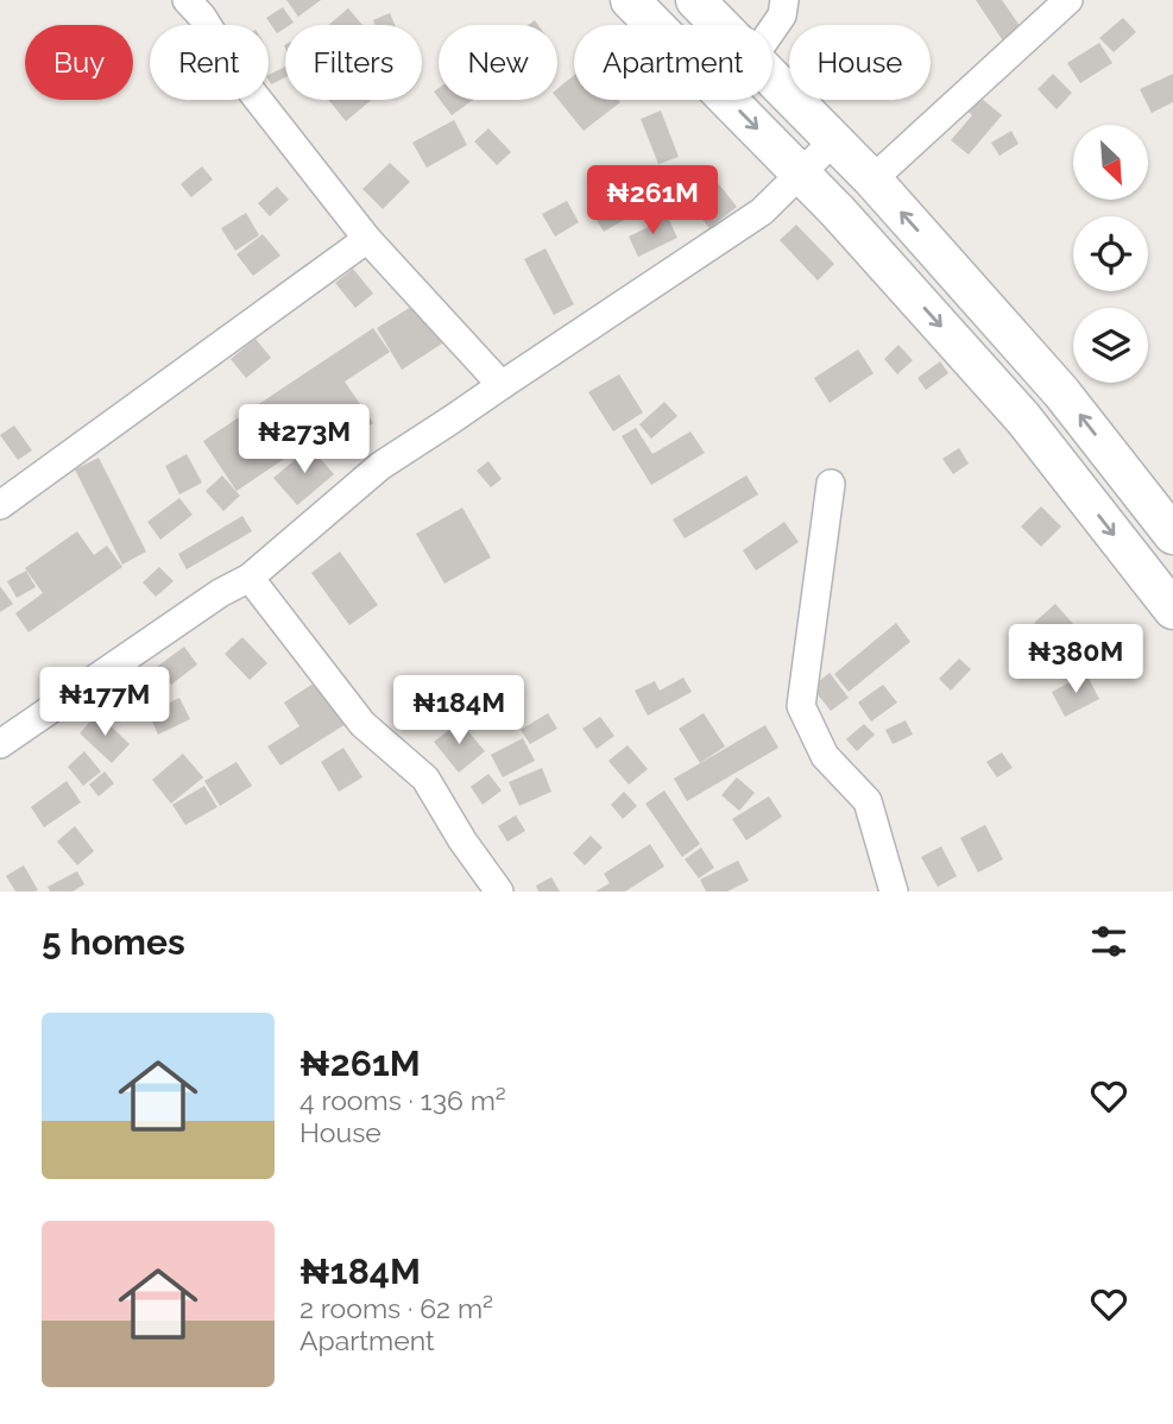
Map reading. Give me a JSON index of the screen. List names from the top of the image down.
{
  "north": "bottom right",
  "page": {
    "chip": [
      "Buy",
      "Rent",
      "Filters",
      "New",
      "Apartment",
      "House"
    ],
    "price": [
      "₦261M",
      "₦273M",
      "₦380M",
      "₦177M",
      "₦184M"
    ],
    "heading": "5 homes",
    "list": [
      {
        "name": "₦261M",
        "note": "4 rooms · 136 m² · House"
      },
      {
        "name": "₦184M",
        "note": "2 rooms · 62 m² · Apartment"
      }
    ]
  }
}
